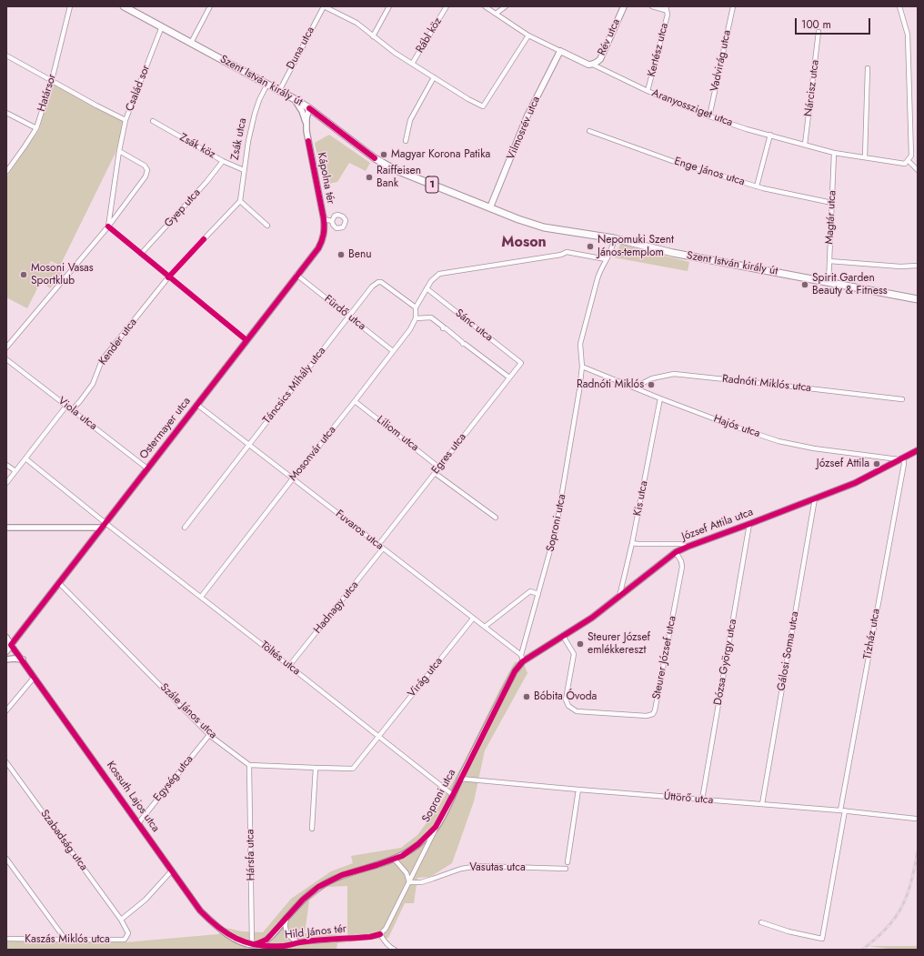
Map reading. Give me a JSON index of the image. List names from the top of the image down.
{
  "streets": {
    "main road": [
      "Rév utca",
      "Szent István király út",
      "Aranyossziget utca",
      "Vilmosrév utca",
      "1",
      "Kossuth Lajos utca"
    ],
    "street": [
      "Rábl köz",
      "Duna utca",
      "Kertész utca",
      "Vadvirág utca",
      "Család sor",
      "Nárcisz utca",
      "Határsor",
      "Zsák utca",
      "Zsák köz",
      "Enge János utca",
      "Kápolna tér",
      "Gyep utca",
      "Magtár utca",
      "Fürdő utca",
      "Sánc utca",
      "Kender utca",
      "Radnóti Miklós utca",
      "Táncsics Mihály utca",
      "Viola utca",
      "Hajós utca",
      "Ostermayer utca",
      "Liliom utca",
      "Mosonvár utca",
      "Egres utca",
      "Kis utca",
      "Soproni utca",
      "József Attila utca",
      "Fuvaros utca",
      "Hadnagy utca",
      "Tízház utca",
      "Gálosi Soma utca",
      "Steurer József utca",
      "Töltés utca",
      "Dózsa György utca",
      "Virág utca",
      "Szále János utca",
      "Egység utca",
      "Úttörő utca",
      "Szabadság utca",
      "Hársfa utca",
      "Vasutas utca",
      "Hild János tér",
      "Kaszás Miklós utca"
    ]
  },
  "crossings": [
    ["Rév utca", "Aranyossziget utca"],
    ["Duna utca", "Szent István király út"],
    ["Kertész utca", "Aranyossziget utca"],
    ["Vadvirág utca", "Aranyossziget utca"],
    ["Szent István király út", "Család sor"],
    ["Szent István király út", "Vilmosrév utca"],
    ["Szent István király út", "Zsák utca"],
    ["Szent István király út", "Kápolna tér"],
    ["Szent István király út", "Magtár utca"],
    ["Szent István király út", "Soproni utca"],
    ["Nárcisz utca", "Aranyossziget utca"],
    ["Aranyossziget utca", "Vilmosrév utca"],
    ["Aranyossziget utca", "Magtár utca"],
    ["Zsák utca", "Zsák köz"],
    ["Zsák köz", "Gyep utca"],
    ["Enge János utca", "Magtár utca"],
    ["Kápolna tér", "Ostermayer utca"],
    ["Fürdő utca", "Táncsics Mihály utca"],
    ["Fürdő utca", "Ostermayer utca"],
    ["Fürdő utca", "Mosonvár utca"],
    ["Sánc utca", "Egres utca"],
    ["Kender utca", "Viola utca"],
    ["Radnóti Miklós utca", "Hajós utca"],
    ["Táncsics Mihály utca", "Fuvaros utca"],
    ["Viola utca", "Ostermayer utca"],
    ["Hajós utca", "Kis utca"],
    ["Hajós utca", "Soproni utca"],
    ["Hajós utca", "József Attila utca"],
    ["Hajós utca", "Tízház utca"],
    ["Ostermayer utca", "Fuvaros utca"],
    ["Ostermayer utca", "Töltés utca"],
    ["Ostermayer utca", "Szále János utca"],
    ["Ostermayer utca", "Kossuth Lajos utca"],
    ["Liliom utca", "Mosonvár utca"],
    ["Liliom utca", "Egres utca"],
    ["Mosonvár utca", "Fuvaros utca"],
    ["Mosonvár utca", "Töltés utca"],
    ["Egres utca", "Fuvaros utca"],
    ["Kis utca", "József Attila utca"],
    ["Soproni utca", "József Attila utca"],
    ["Soproni utca", "Fuvaros utca"],
    ["Soproni utca", "Töltés utca"],
    ["Soproni utca", "Kossuth Lajos utca"],
    ["Soproni utca", "Úttörő utca"],
    ["Soproni utca", "Hársfa utca"],
    ["Soproni utca", "Hild János tér"],
    ["József Attila utca", "Tízház utca"],
    ["József Attila utca", "Gálosi Soma utca"],
    ["József Attila utca", "Steurer József utca"],
    ["József Attila utca", "Dózsa György utca"],
    ["Fuvaros utca", "Hadnagy utca"],
    ["Fuvaros utca", "Virág utca"],
    ["Hadnagy utca", "Töltés utca"],
    ["Tízház utca", "Úttörő utca"],
    ["Gálosi Soma utca", "Úttörő utca"],
    ["Töltés utca", "Virág utca"],
    ["Dózsa György utca", "Úttörő utca"],
    ["Szále János utca", "Egység utca"],
    ["Szále János utca", "Hársfa utca"],
    ["Egység utca", "Kossuth Lajos utca"],
    ["Kossuth Lajos utca", "Hársfa utca"],
    ["Kossuth Lajos utca", "Hild János tér"],
    ["Szabadság utca", "Kaszás Miklós utca"],
    ["Hársfa utca", "Hild János tér"]
  ],
  "districts": ["Moson"],
  "places": [
    "Magyar Korona Patika",
    "Raiffeisen Bank",
    "Nepomuki Szent János-templom",
    "Benu",
    "Mosoni Vasas Sportklub",
    "Spirit Garden Beauty & Fitness",
    "Radnóti Miklós",
    "József Attila",
    "Steurer József emlékkereszt",
    "Bóbita Óvoda"
  ],
  "scale_bar": "100 m"
}
